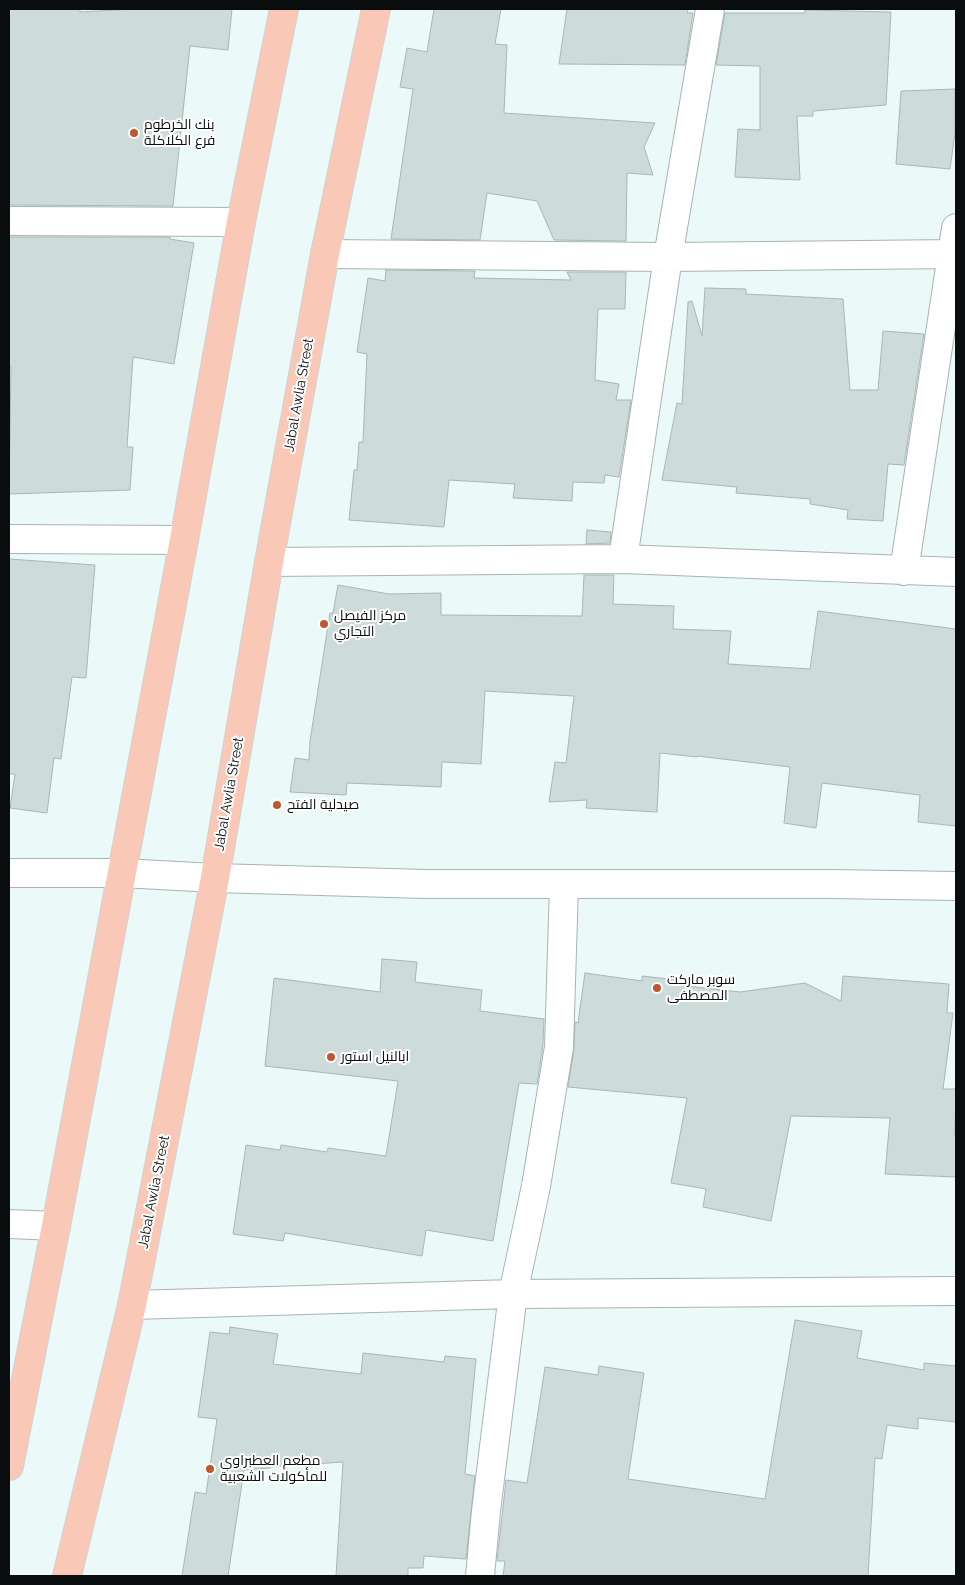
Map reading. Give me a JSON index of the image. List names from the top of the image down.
{
  "streets": {
    "main road": ["Jabal Awlia Street"]
  },
  "places": [
    "بنك الخرطوم فرع الكلاكلة",
    "مركز الفيصل التجاري",
    "صيدلية الفتح",
    "سوبر ماركت المصطفى",
    "ابالنيل استور",
    "مطعم العطبراوي للمأكولات الشعبية"
  ]
}
